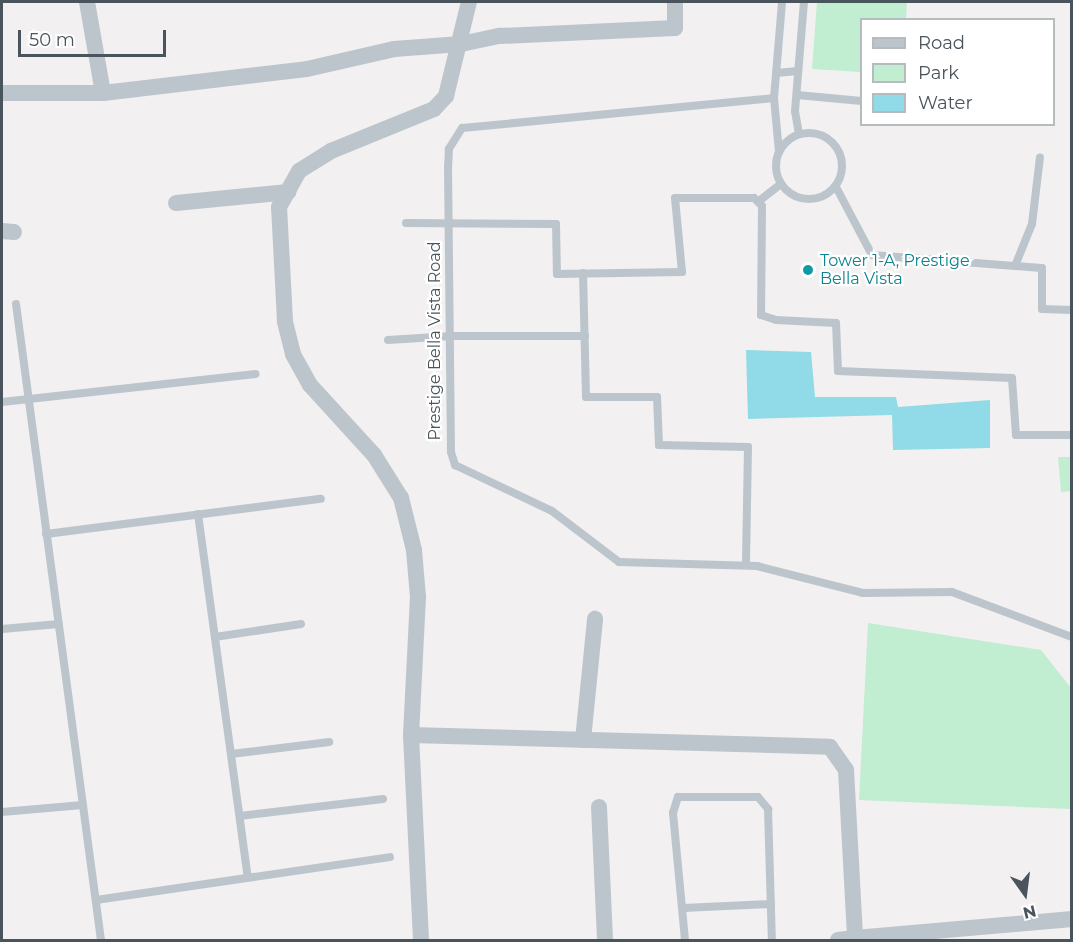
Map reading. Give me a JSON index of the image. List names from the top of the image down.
{
  "streets": {
    "lane": ["Prestige Bella Vista Road"]
  },
  "places": ["Tower 1-A, Prestige Bella Vista"],
  "legend": ["Road", "Park", "Water"],
  "scale_bar": "50 m",
  "north": "bottom"
}
